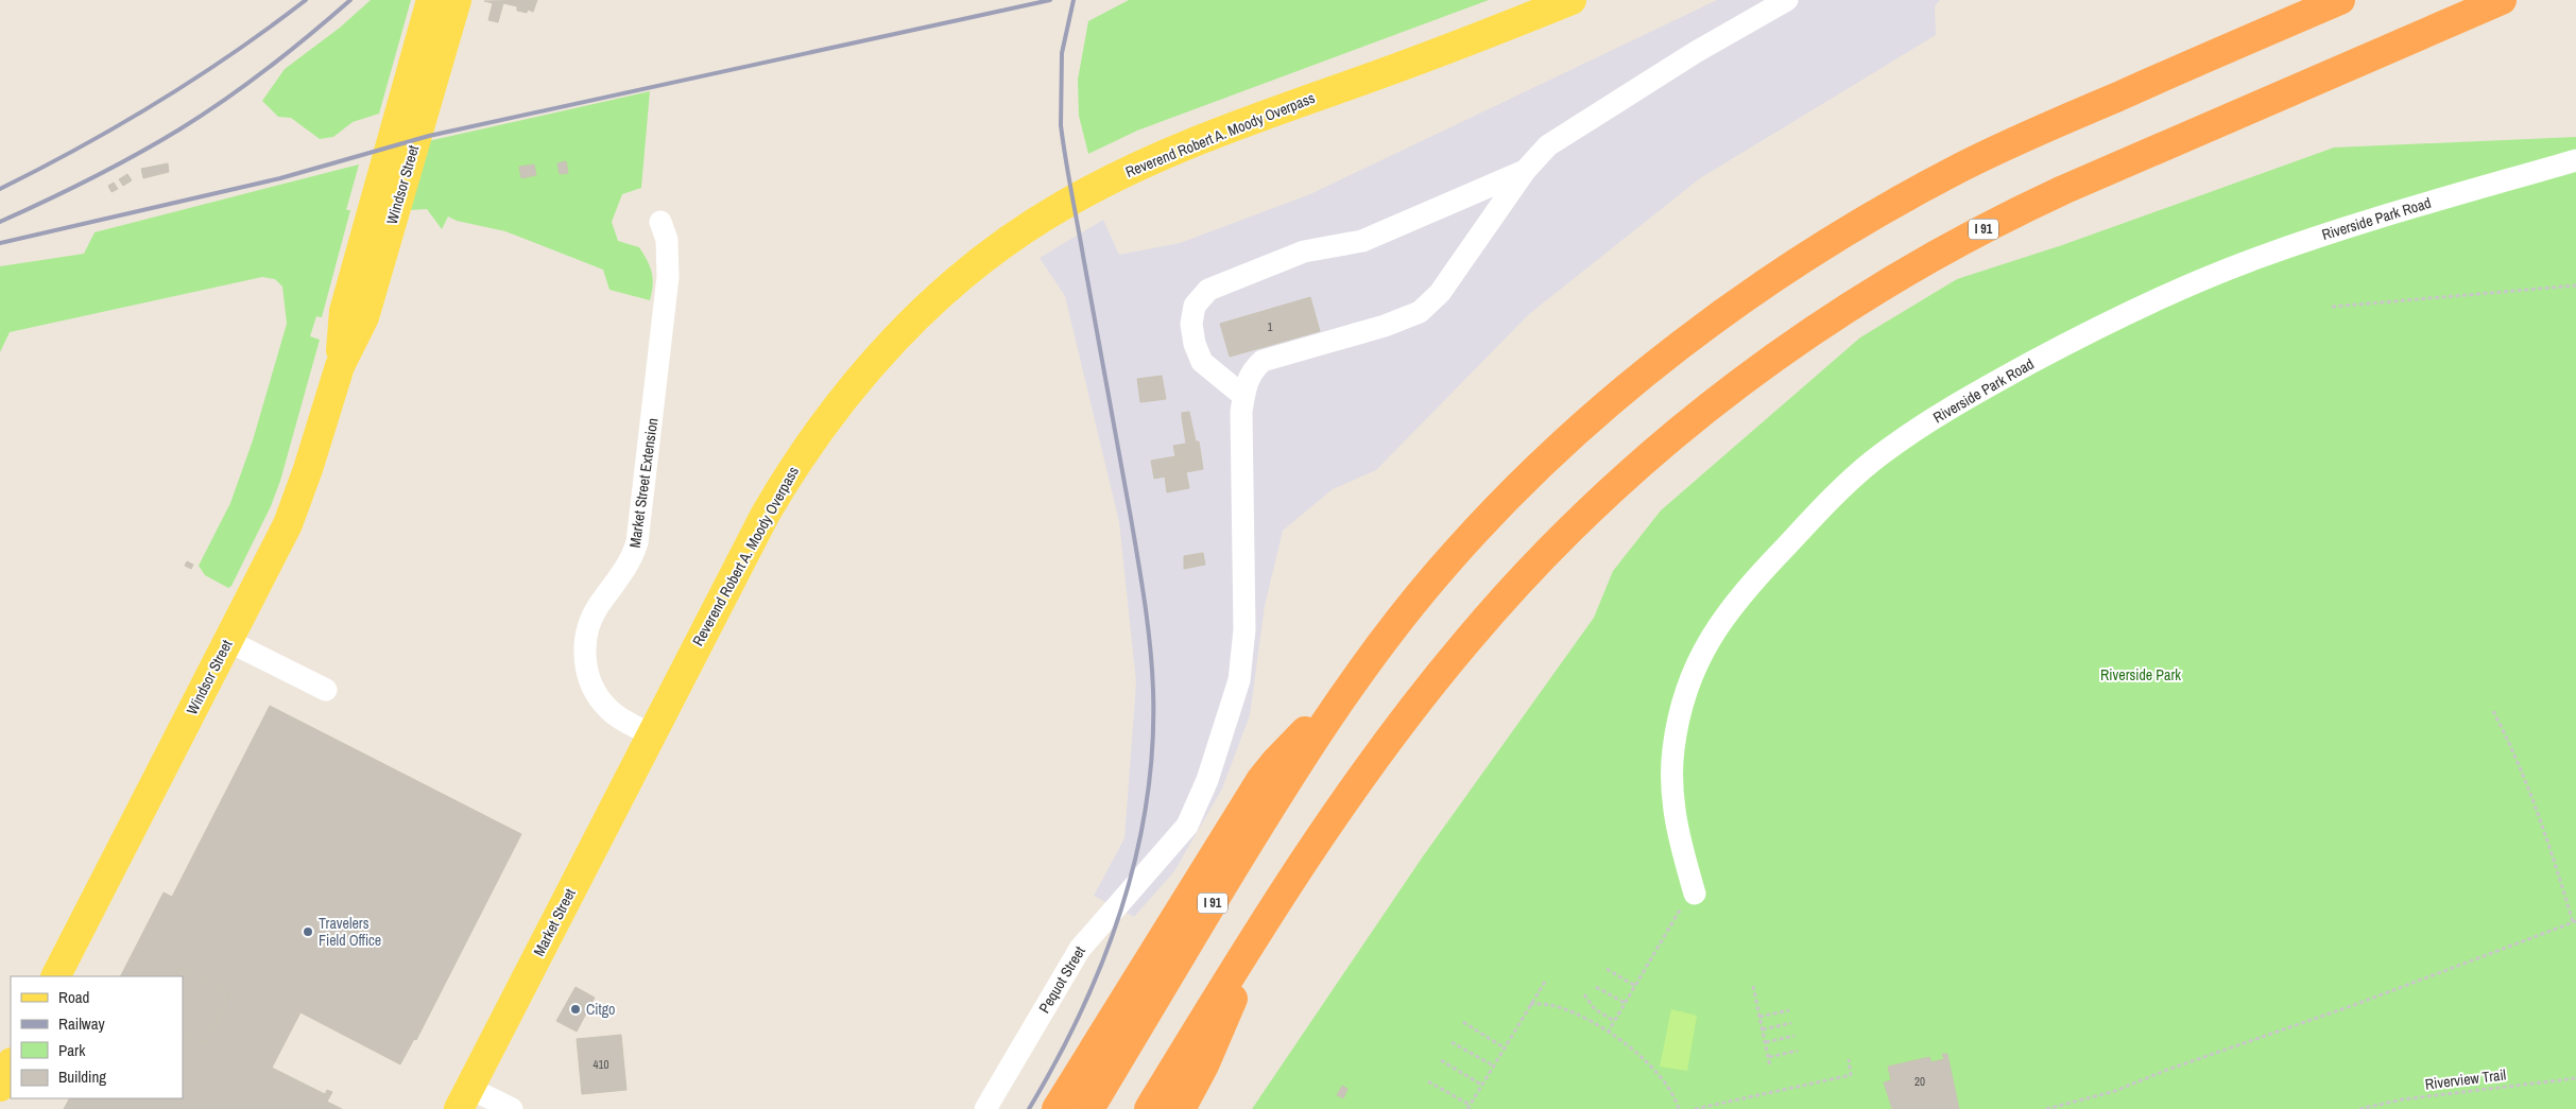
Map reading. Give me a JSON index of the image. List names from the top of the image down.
{
  "streets": {
    "highway": ["I 91"],
    "main road": ["Reverend Robert A. Moody Overpass", "Windsor Street", "Market Street"],
    "street": ["Riverside Park Road", "Market Street Extension", "Pequot Street"],
    "path": ["Riverview Trail"]
  },
  "crossings": [
    ["Reverend Robert A. Moody Overpass", "Market Street Extension"],
    ["Reverend Robert A. Moody Overpass", "Market Street"],
    ["Market Street Extension", "Market Street"]
  ],
  "parks": ["Riverside Park"],
  "places": ["Travelers Field Office", "Citgo"],
  "house_numbers": ["1", "410", "20"],
  "legend": [
    "Road",
    "Railway",
    "Park",
    "Building"
  ]
}
